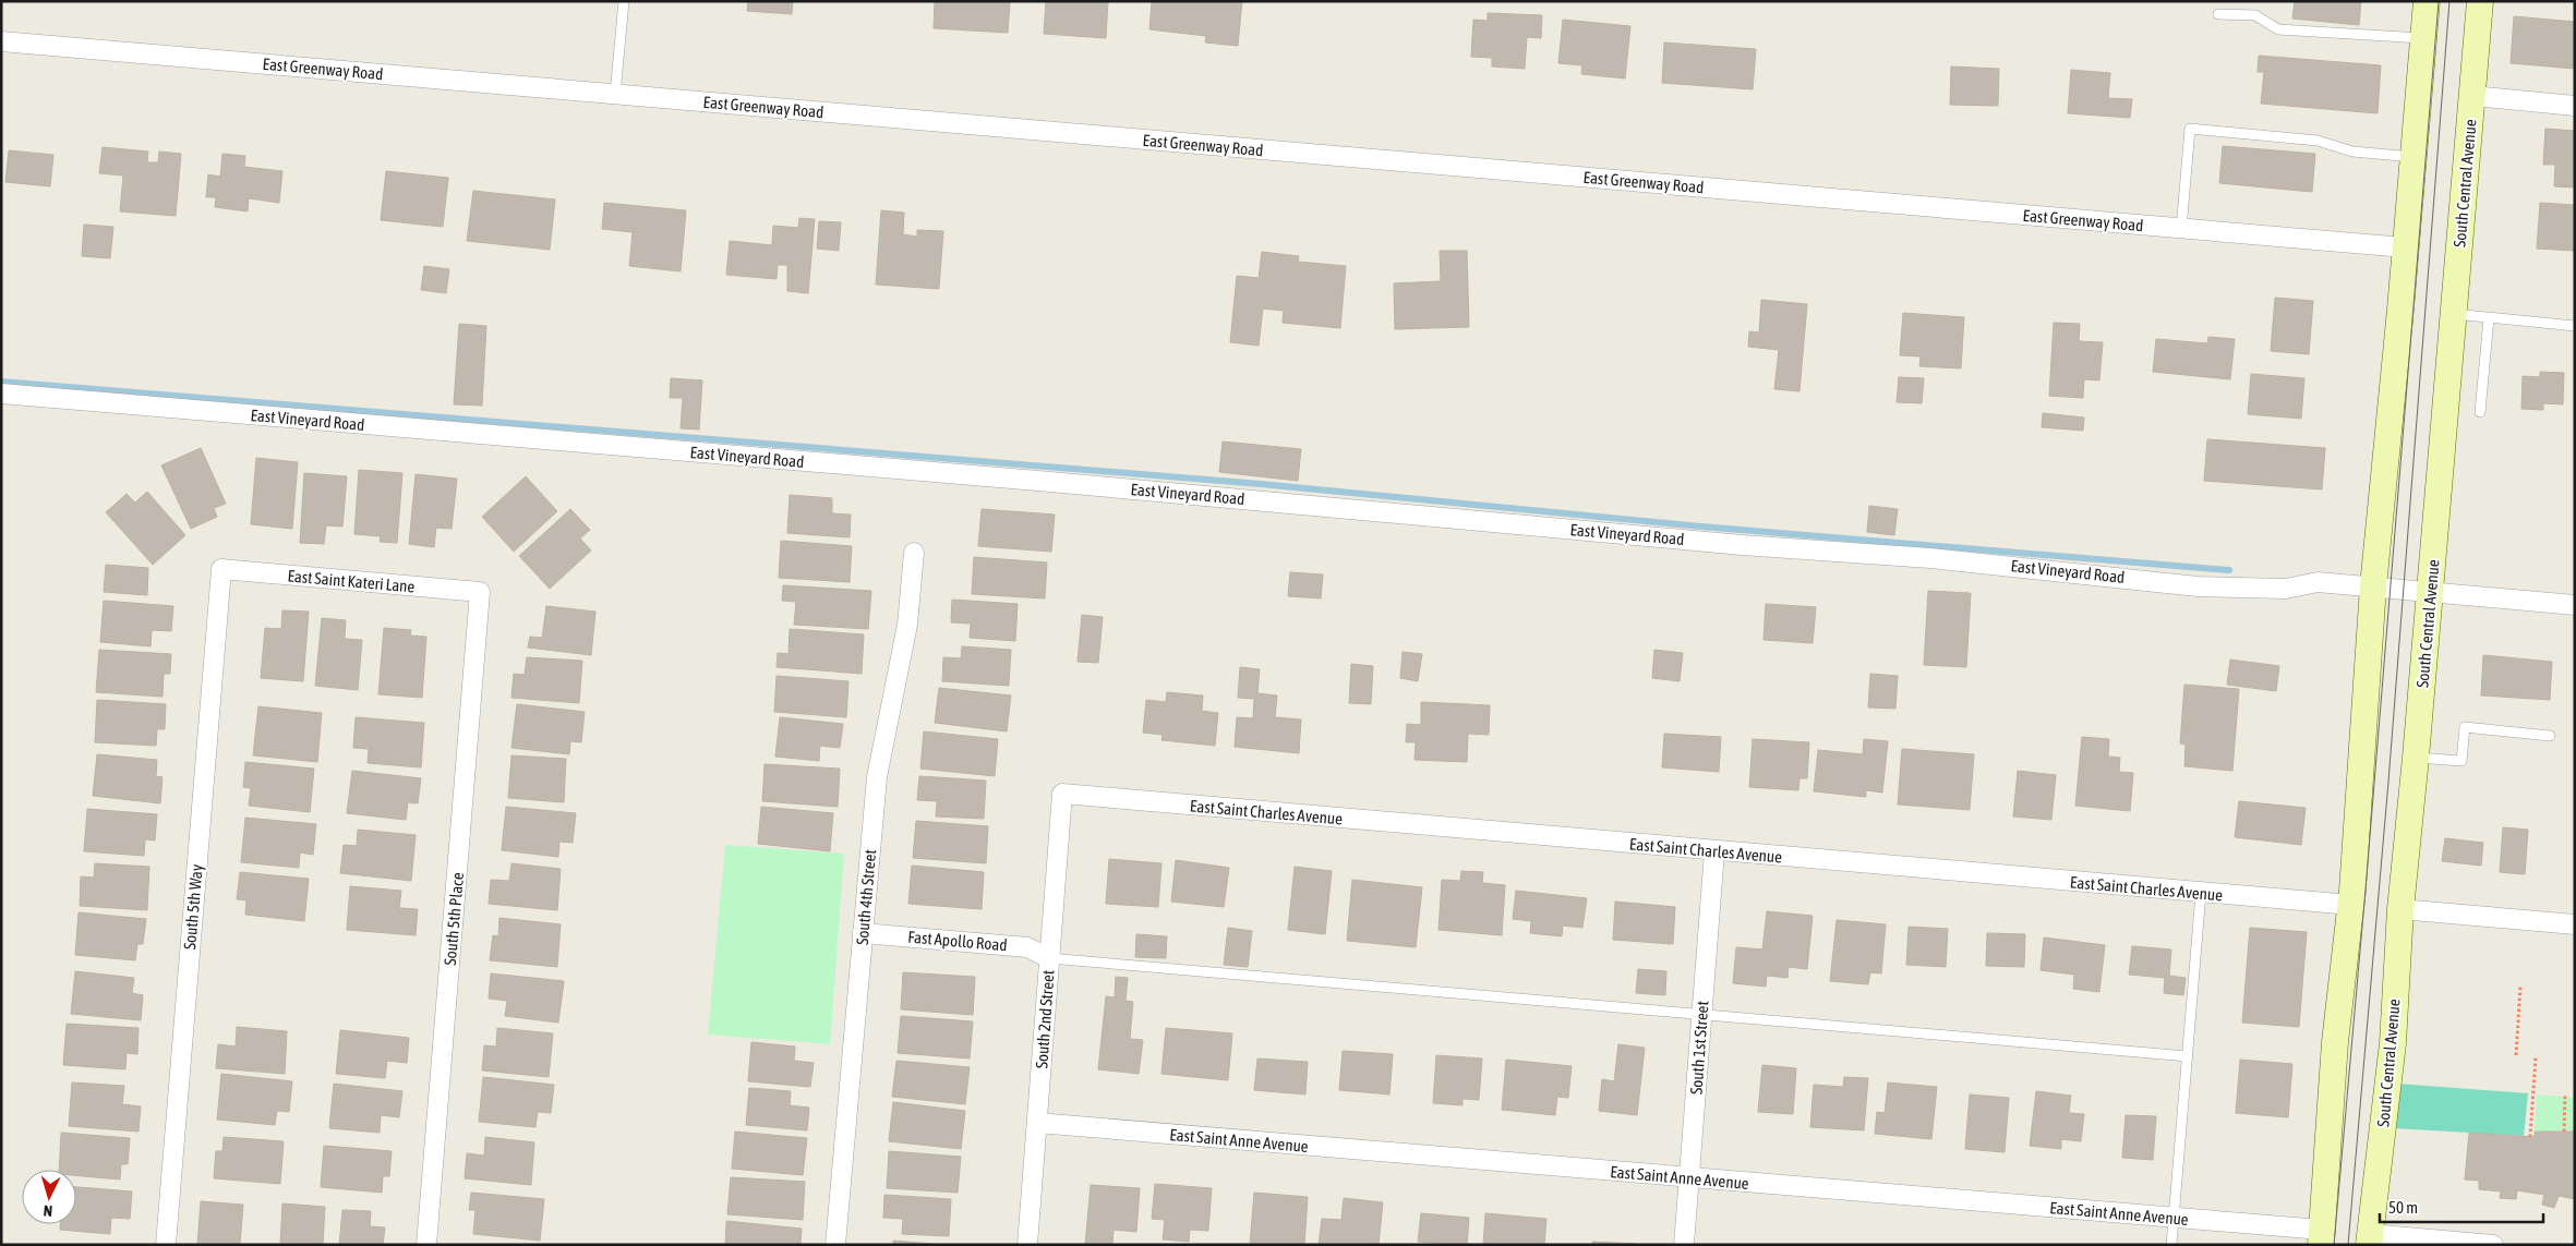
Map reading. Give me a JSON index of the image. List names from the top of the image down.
{
  "streets": {
    "main road": ["South Central Avenue"],
    "street": [
      "East Greenway Road",
      "East Vineyard Road",
      "East Saint Kateri Lane",
      "East Saint Charles Avenue",
      "South 4th Street",
      "South 5th Way",
      "South 5th Place",
      "Fast Apollo Road",
      "South 2nd Street",
      "South 1st Street",
      "East Saint Anne Avenue"
    ]
  },
  "crossings": [
    ["South Central Avenue", "East Vineyard Road"],
    ["East Saint Kateri Lane", "South 5th Way"],
    ["East Saint Kateri Lane", "South 5th Place"],
    ["East Saint Charles Avenue", "South 2nd Street"],
    ["East Saint Charles Avenue", "South 1st Street"],
    ["South 4th Street", "Fast Apollo Road"],
    ["Fast Apollo Road", "South 2nd Street"],
    ["South 2nd Street", "East Saint Anne Avenue"],
    ["South 1st Street", "East Saint Anne Avenue"]
  ],
  "scale_bar": "50 m",
  "north": "bottom"
}
